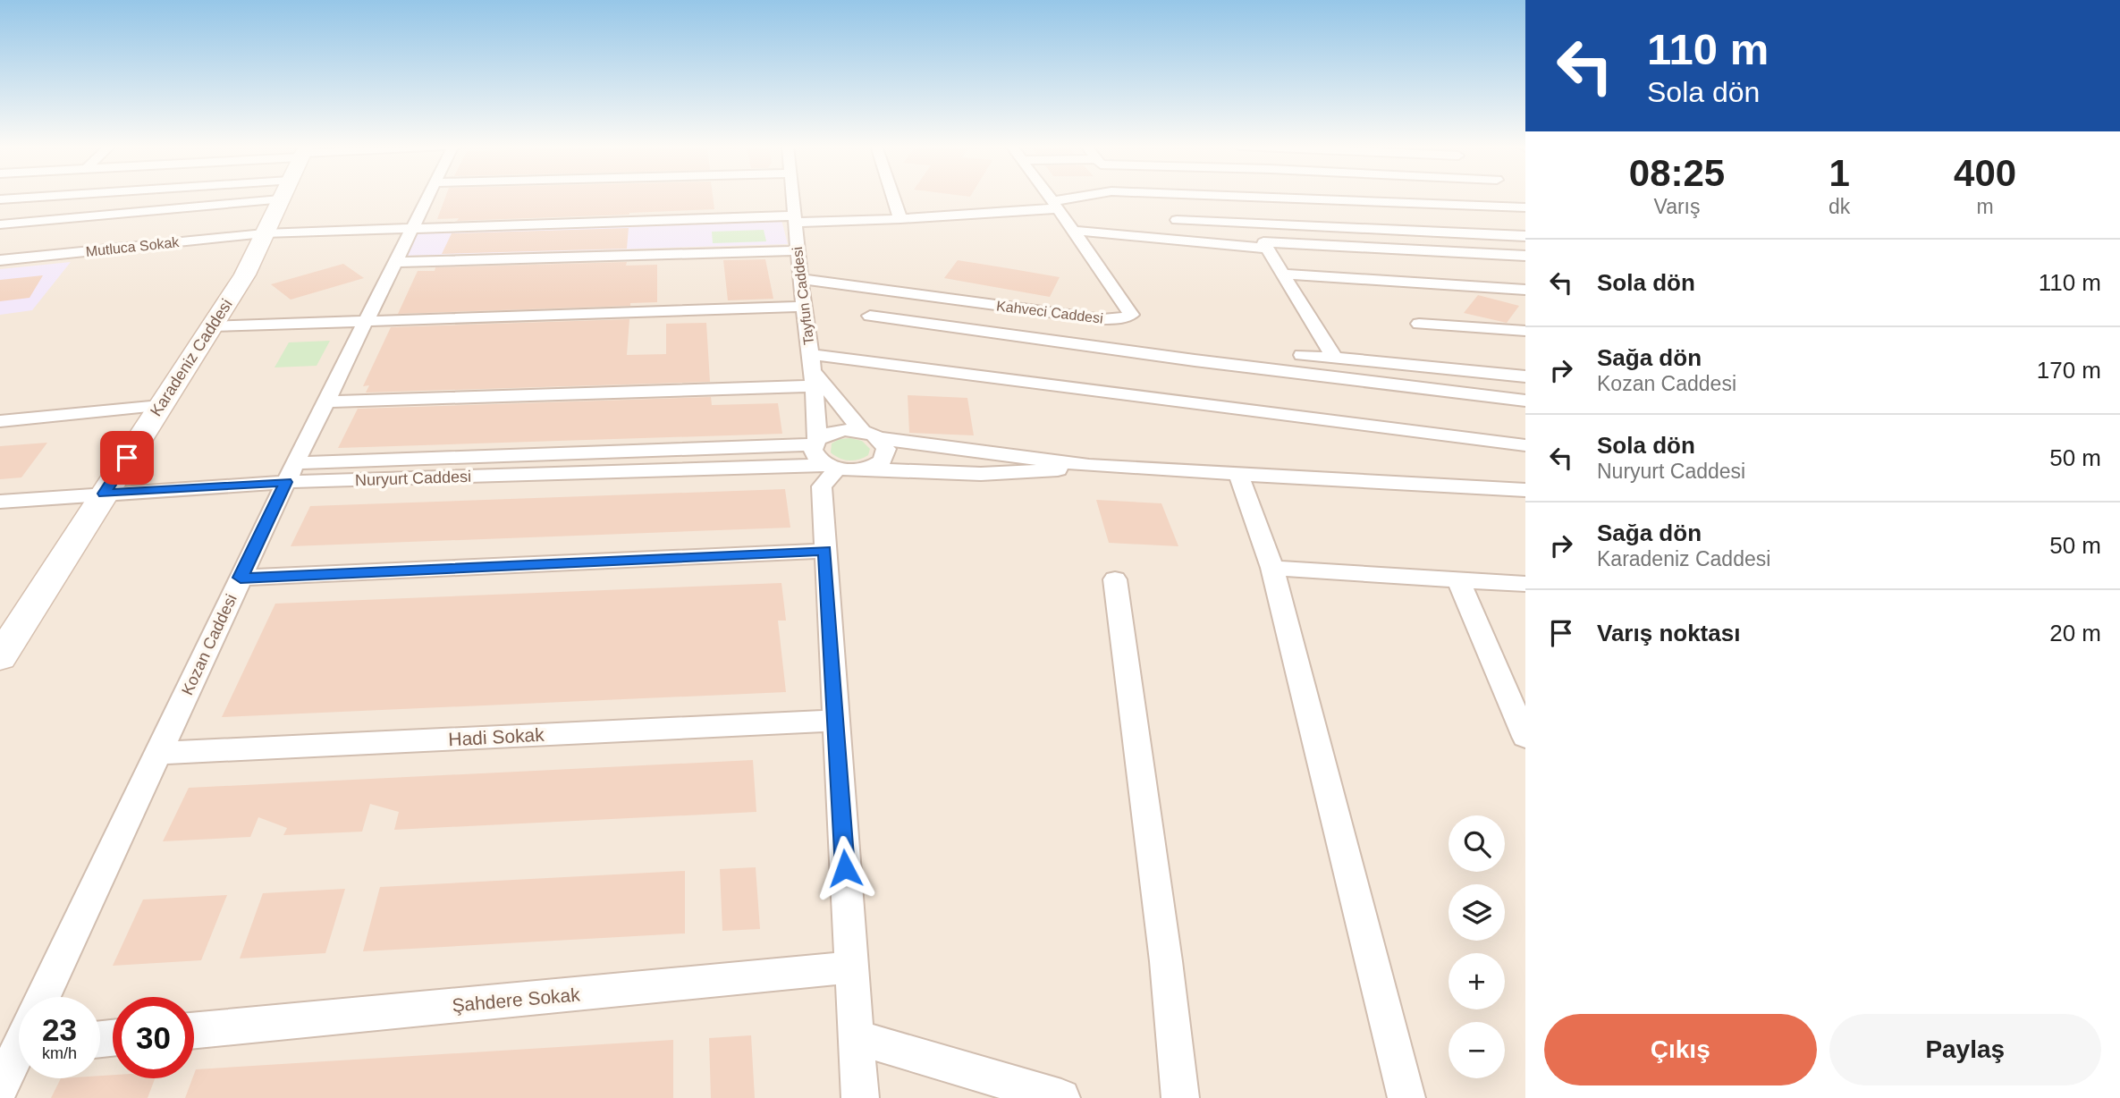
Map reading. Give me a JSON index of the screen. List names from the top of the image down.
{
  "streets": {
    "street": [
      "Mutluca Sokak",
      "Tayfun Caddesi",
      "Kahveci Caddesi",
      "Karadeniz Caddesi",
      "Nuryurt Caddesi",
      "Kozan Caddesi",
      "Hadi Sokak",
      "Şahdere Sokak"
    ]
  },
  "crossings": [
    ["Mutluca Sokak", "Tayfun Caddesi"],
    ["Mutluca Sokak", "Kahveci Caddesi"],
    ["Mutluca Sokak", "Karadeniz Caddesi"],
    ["Mutluca Sokak", "Kozan Caddesi"],
    ["Tayfun Caddesi", "Kahveci Caddesi"],
    ["Karadeniz Caddesi", "Nuryurt Caddesi"],
    ["Nuryurt Caddesi", "Kozan Caddesi"],
    ["Kozan Caddesi", "Hadi Sokak"]
  ],
  "page": {
    "turn": ["110 m", "Sola dön"],
    "eta": [
      "08:25",
      "Varış",
      "1",
      "dk",
      "400",
      "m"
    ],
    "list": [
      {
        "name": "Sola dön",
        "value": "110 m"
      },
      {
        "name": "Sağa dön",
        "note": "Kozan Caddesi",
        "value": "170 m"
      },
      {
        "name": "Sola dön",
        "note": "Nuryurt Caddesi",
        "value": "50 m"
      },
      {
        "name": "Sağa dön",
        "note": "Karadeniz Caddesi",
        "value": "50 m"
      },
      {
        "name": "Varış noktası",
        "value": "20 m"
      }
    ],
    "map_buttons": ["+", "−"],
    "speed": "23 km/h",
    "limit": "30",
    "buttons": ["Çıkış", "Paylaş"]
  }
}
